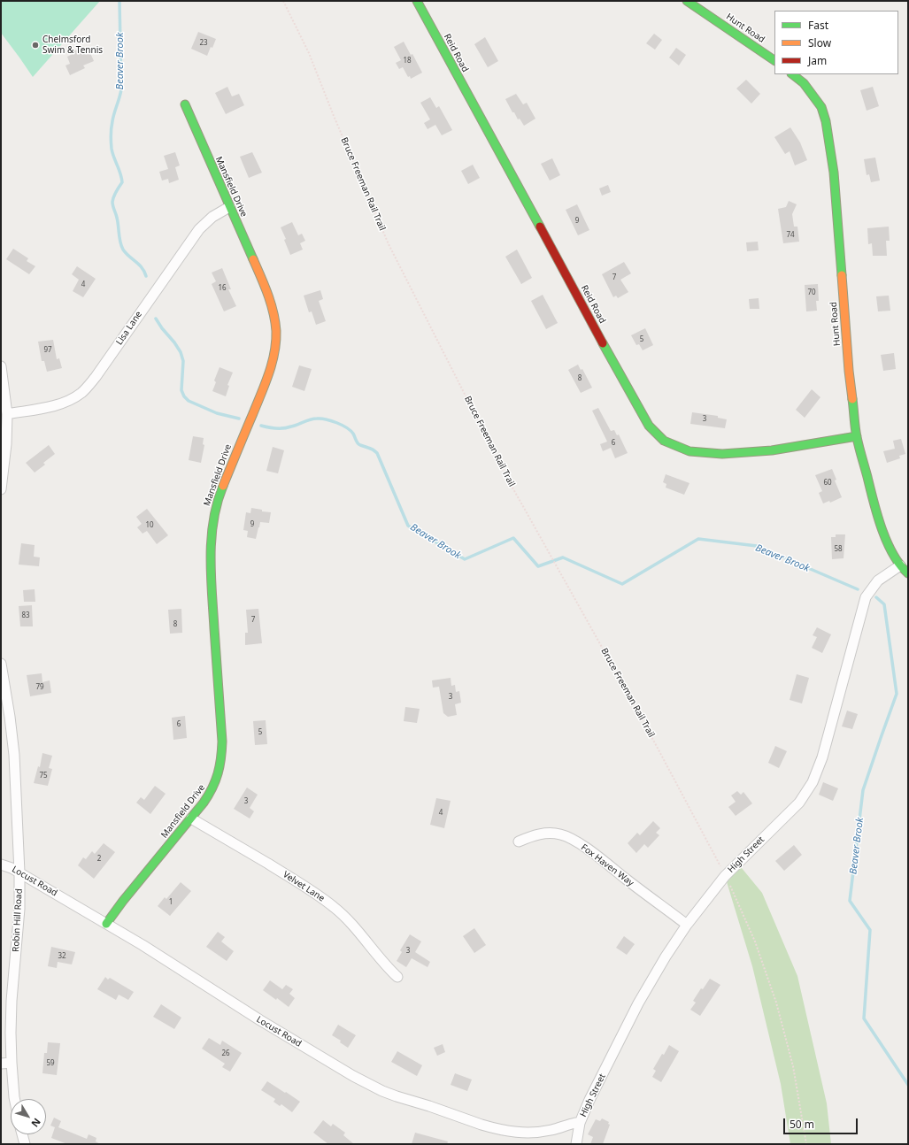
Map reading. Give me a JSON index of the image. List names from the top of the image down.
{
  "streets": {
    "street": [
      "Hunt Road",
      "Reid Road",
      "Mansfield Drive",
      "Lisa Lane",
      "High Street",
      "Fox Haven Way",
      "Locust Road",
      "Velvet Lane",
      "Robin Hill Road"
    ],
    "path": ["Bruce Freeman Rail Trail"]
  },
  "crossings": [
    ["Hunt Road", "Reid Road"],
    ["Hunt Road", "High Street"],
    ["Mansfield Drive", "Lisa Lane"],
    ["Mansfield Drive", "Locust Road"],
    ["Mansfield Drive", "Velvet Lane"],
    ["High Street", "Fox Haven Way"],
    ["High Street", "Locust Road"],
    ["Locust Road", "Robin Hill Road"]
  ],
  "water": ["Beaver Brook"],
  "places": ["Chelmsford Swim & Tennis"],
  "house_numbers": [
    "23",
    "18",
    "9",
    "74",
    "7",
    "4",
    "16",
    "70",
    "5",
    "97",
    "8",
    "3",
    "6",
    "60",
    "9",
    "10",
    "58",
    "83",
    "7",
    "8",
    "79",
    "3",
    "6",
    "5",
    "75",
    "3",
    "4",
    "2",
    "1",
    "3",
    "32",
    "26",
    "59"
  ],
  "legend": ["Fast", "Slow", "Jam"],
  "scale_bar": "50 m",
  "north": "bottom right"
}
